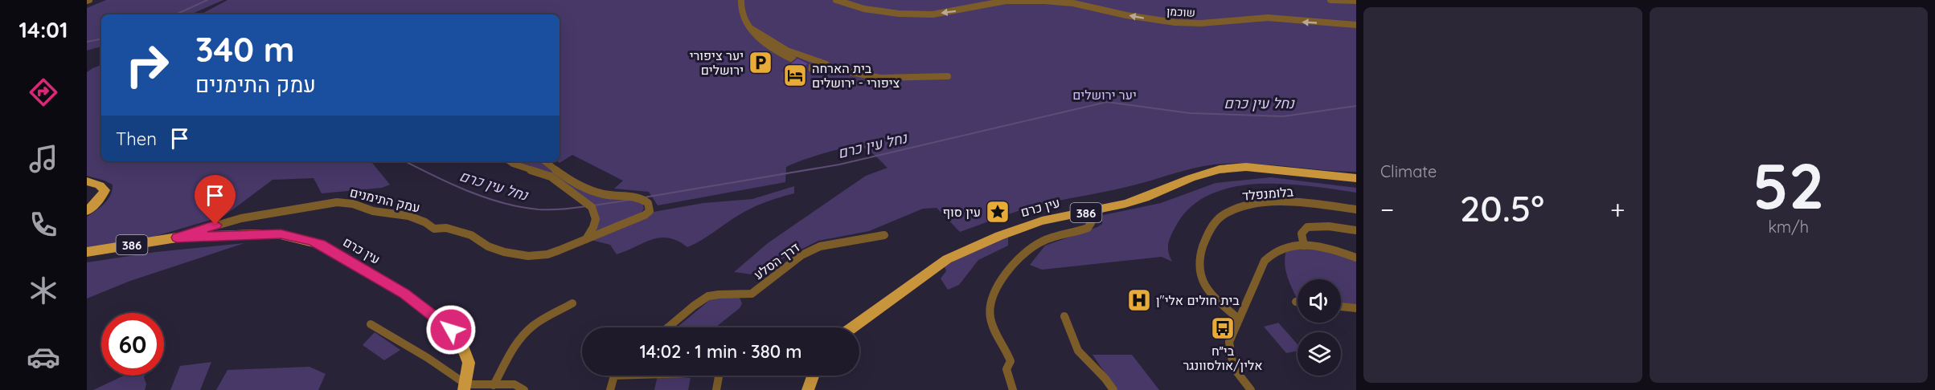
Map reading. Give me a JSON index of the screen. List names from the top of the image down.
{
  "streets": {
    "main road": ["עין כרם", "386"],
    "street": [
      "שוכמן",
      "בלומנפלד",
      "עמק התימנים",
      "דרך הסלע"
    ]
  },
  "crossings": [
    ["עמק התימנים", "עין כרם"],
    ["עמק התימנים", "386"],
    ["עין כרם", "386"]
  ],
  "one_way": ["שוכמן"],
  "water": ["נחל עין כרם"],
  "parks": ["יער ירושלים"],
  "places": {
    "parking": ["יער ציפורי ירושלים"],
    "hotel": ["בית הארחה ציפורי - ירושלים"],
    "place": ["עין סוף"],
    "hospital": ["בית חולים אלי\"ן"],
    "bus stop": ["בי״ח אלין/אולסוונגר"]
  },
  "page": {
    "tabs": "14:01",
    "tile": [
      "Climate",
      ["52", "km/h"]
    ],
    "turn": ["340 m", "עמק התימנים"],
    "then": "Then",
    "heat": ["−", "20.5°", "+"],
    "limit": "60",
    "trip": "14:02 · 1 min · 380 m"
  }
}
